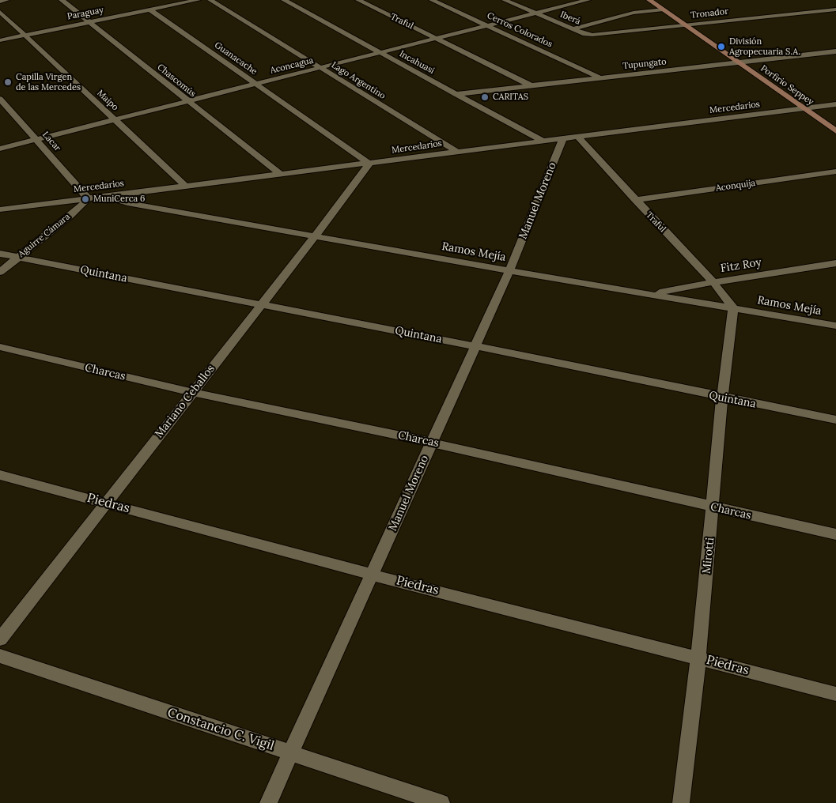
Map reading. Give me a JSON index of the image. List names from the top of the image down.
{
  "streets": {
    "main road": ["Porfirio Seppey"],
    "street": [
      "Paraguay",
      "Tronador",
      "Iberá",
      "Traful",
      "Cerros Colorados",
      "Guanacache",
      "Incahuasi",
      "Tupungato",
      "Aconcagua",
      "Chascomús",
      "Lago Argentino",
      "Maipo",
      "Mercedarios",
      "Lacar",
      "Aconquija",
      "Manuel Moreno",
      "Aguirre Cámara",
      "Ramos Mejía",
      "Fitz Roy",
      "Quintana",
      "Charcas",
      "Mariano Ceballos",
      "Piedras",
      "Mirotti",
      "Constancio C. Vigil"
    ]
  },
  "crossings": [
    ["Paraguay", "Guanacache"],
    ["Paraguay", "Chascomús"],
    ["Paraguay", "Maipo"],
    ["Tronador", "Iberá"],
    ["Tronador", "Porfirio Seppey"],
    ["Iberá", "Aconcagua"],
    ["Traful", "Tupungato"],
    ["Traful", "Aconcagua"],
    ["Traful", "Mercedarios"],
    ["Traful", "Aconquija"],
    ["Traful", "Ramos Mejía"],
    ["Traful", "Fitz Roy"],
    ["Traful", "Mirotti"],
    ["Cerros Colorados", "Tupungato"],
    ["Cerros Colorados", "Aconcagua"],
    ["Guanacache", "Aconcagua"],
    ["Guanacache", "Mercedarios"],
    ["Guanacache", "Mariano Ceballos"],
    ["Incahuasi", "Tupungato"],
    ["Incahuasi", "Aconcagua"],
    ["Incahuasi", "Mercedarios"],
    ["Tupungato", "Porfirio Seppey"],
    ["Aconcagua", "Chascomús"],
    ["Aconcagua", "Lago Argentino"],
    ["Aconcagua", "Maipo"],
    ["Aconcagua", "Lacar"],
    ["Chascomús", "Mercedarios"],
    ["Lago Argentino", "Mercedarios"],
    ["Porfirio Seppey", "Mercedarios"],
    ["Maipo", "Mercedarios"],
    ["Mercedarios", "Lacar"],
    ["Mercedarios", "Manuel Moreno"],
    ["Mercedarios", "Aguirre Cámara"],
    ["Mercedarios", "Ramos Mejía"],
    ["Mercedarios", "Mariano Ceballos"],
    ["Lacar", "Aguirre Cámara"],
    ["Manuel Moreno", "Ramos Mejía"],
    ["Manuel Moreno", "Quintana"],
    ["Manuel Moreno", "Charcas"],
    ["Manuel Moreno", "Piedras"],
    ["Manuel Moreno", "Constancio C. Vigil"],
    ["Aguirre Cámara", "Quintana"],
    ["Ramos Mejía", "Fitz Roy"],
    ["Ramos Mejía", "Mariano Ceballos"],
    ["Ramos Mejía", "Mirotti"],
    ["Quintana", "Mariano Ceballos"],
    ["Quintana", "Mirotti"],
    ["Charcas", "Mariano Ceballos"],
    ["Charcas", "Mirotti"],
    ["Mariano Ceballos", "Piedras"],
    ["Piedras", "Mirotti"]
  ],
  "places": [
    "División Agropecuaria S.A.",
    "Capilla Virgen de las Mercedes",
    "CARITAS",
    "MuniCerca 6"
  ]
}
